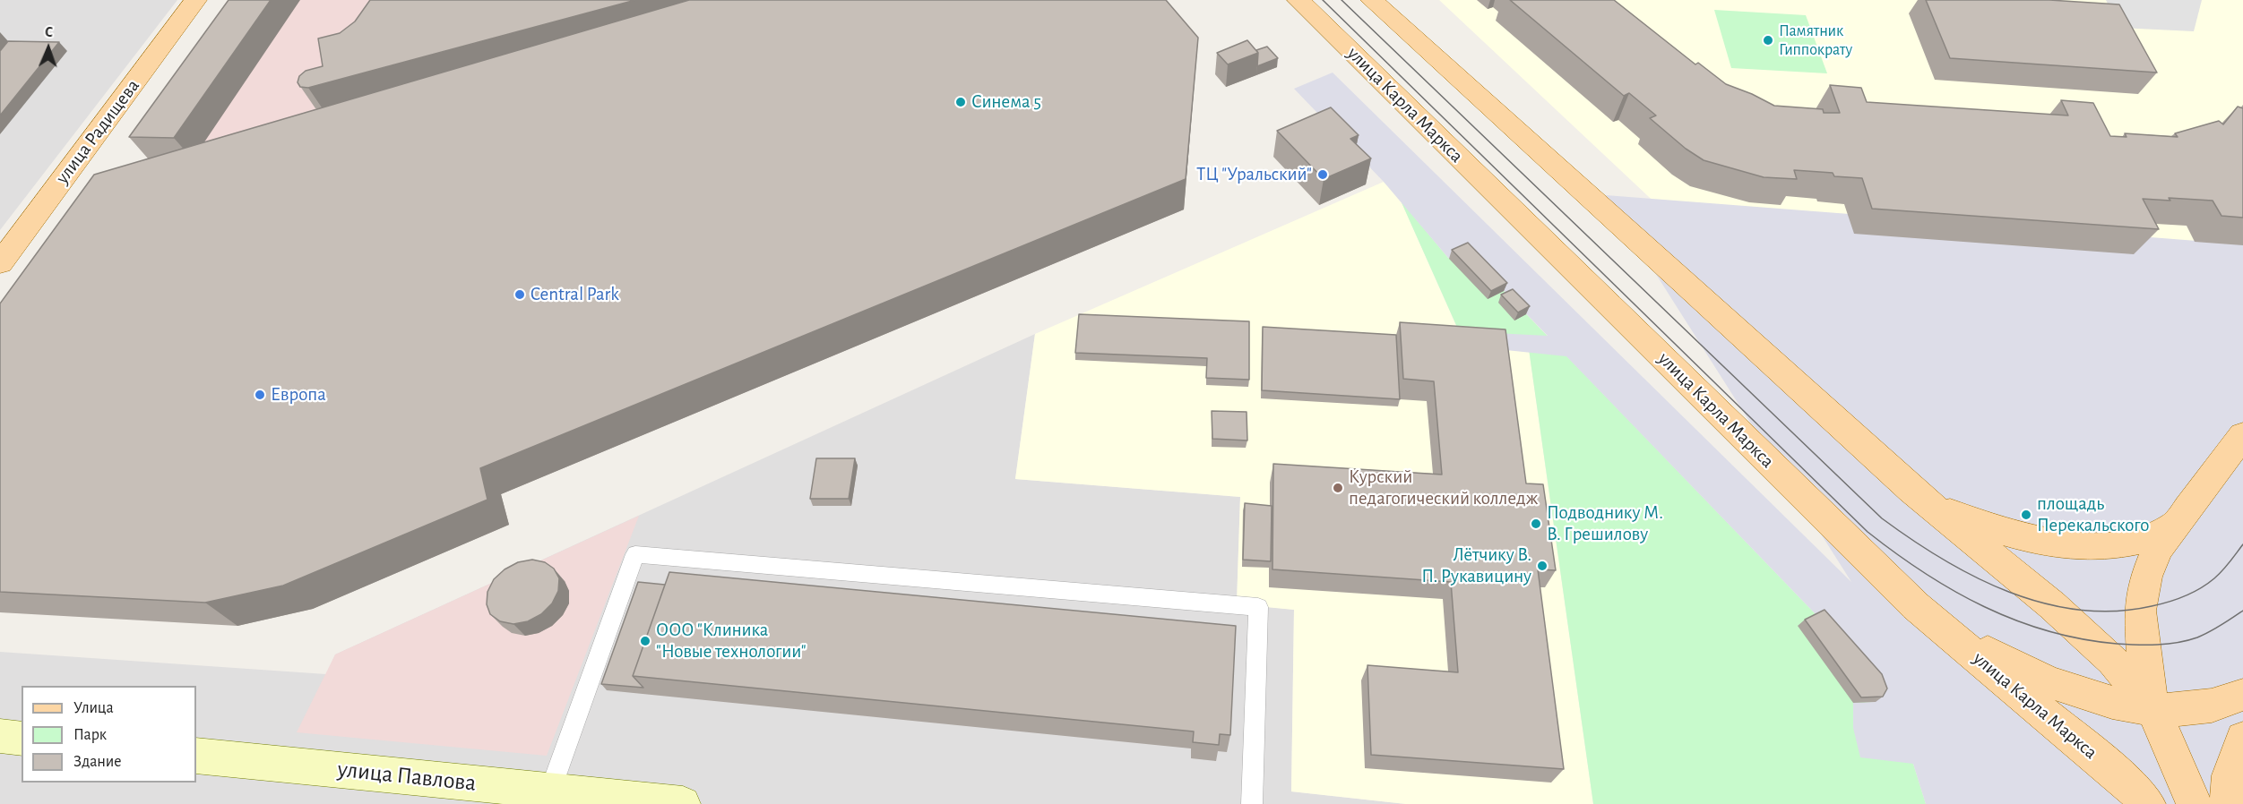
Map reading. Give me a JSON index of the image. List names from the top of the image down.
{
  "streets": {
    "main road": ["улица Карла Маркса", "улица Радищева", "улица Павлова"]
  },
  "places": [
    "Памятник Гиппократу",
    "Синема 5",
    "ТЦ \"Уральский\"",
    "Central Park",
    "Европа",
    "Курский педагогический колледж",
    "площадь Перекальского",
    "Подводнику М. В. Грешилову",
    "Лётчику В. П. Рукавицину",
    "ООО \"Клиника \"Новые технологии\""
  ],
  "legend": ["Улица", "Парк", "Здание"],
  "north": "top"
}
